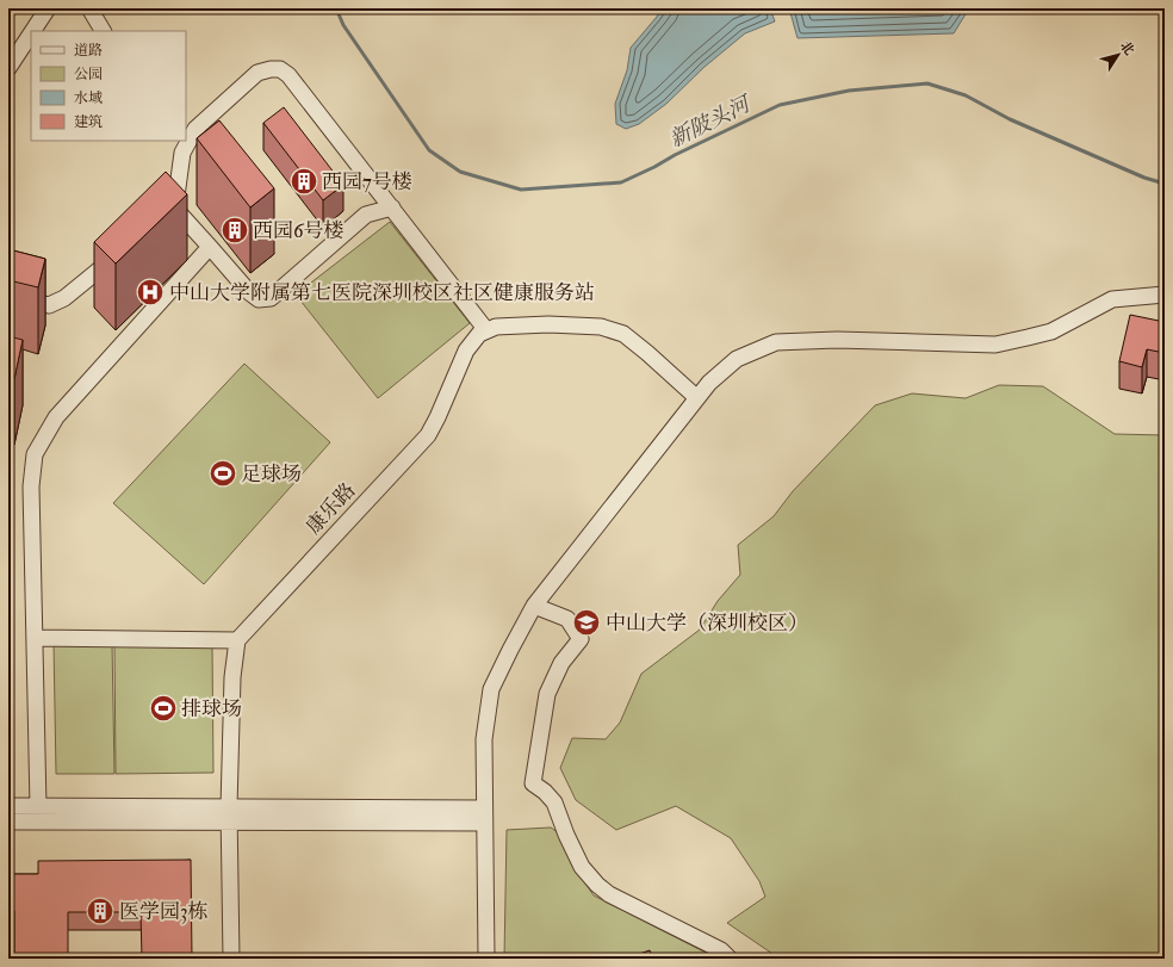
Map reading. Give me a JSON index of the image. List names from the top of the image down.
{
  "streets": {
    "street": ["康乐路"]
  },
  "water": ["新陂头河"],
  "places": {
    "building": ["西园7号楼", "西园6号楼", "医学园3栋"],
    "hospital": ["中山大学附属第七医院深圳校区社区健康服务站"],
    "sports": ["足球场", "排球场"],
    "school or university": ["中山大学（深圳校区）"]
  },
  "legend": [
    "道路",
    "公园",
    "水域",
    "建筑"
  ],
  "north": "top right"
}
